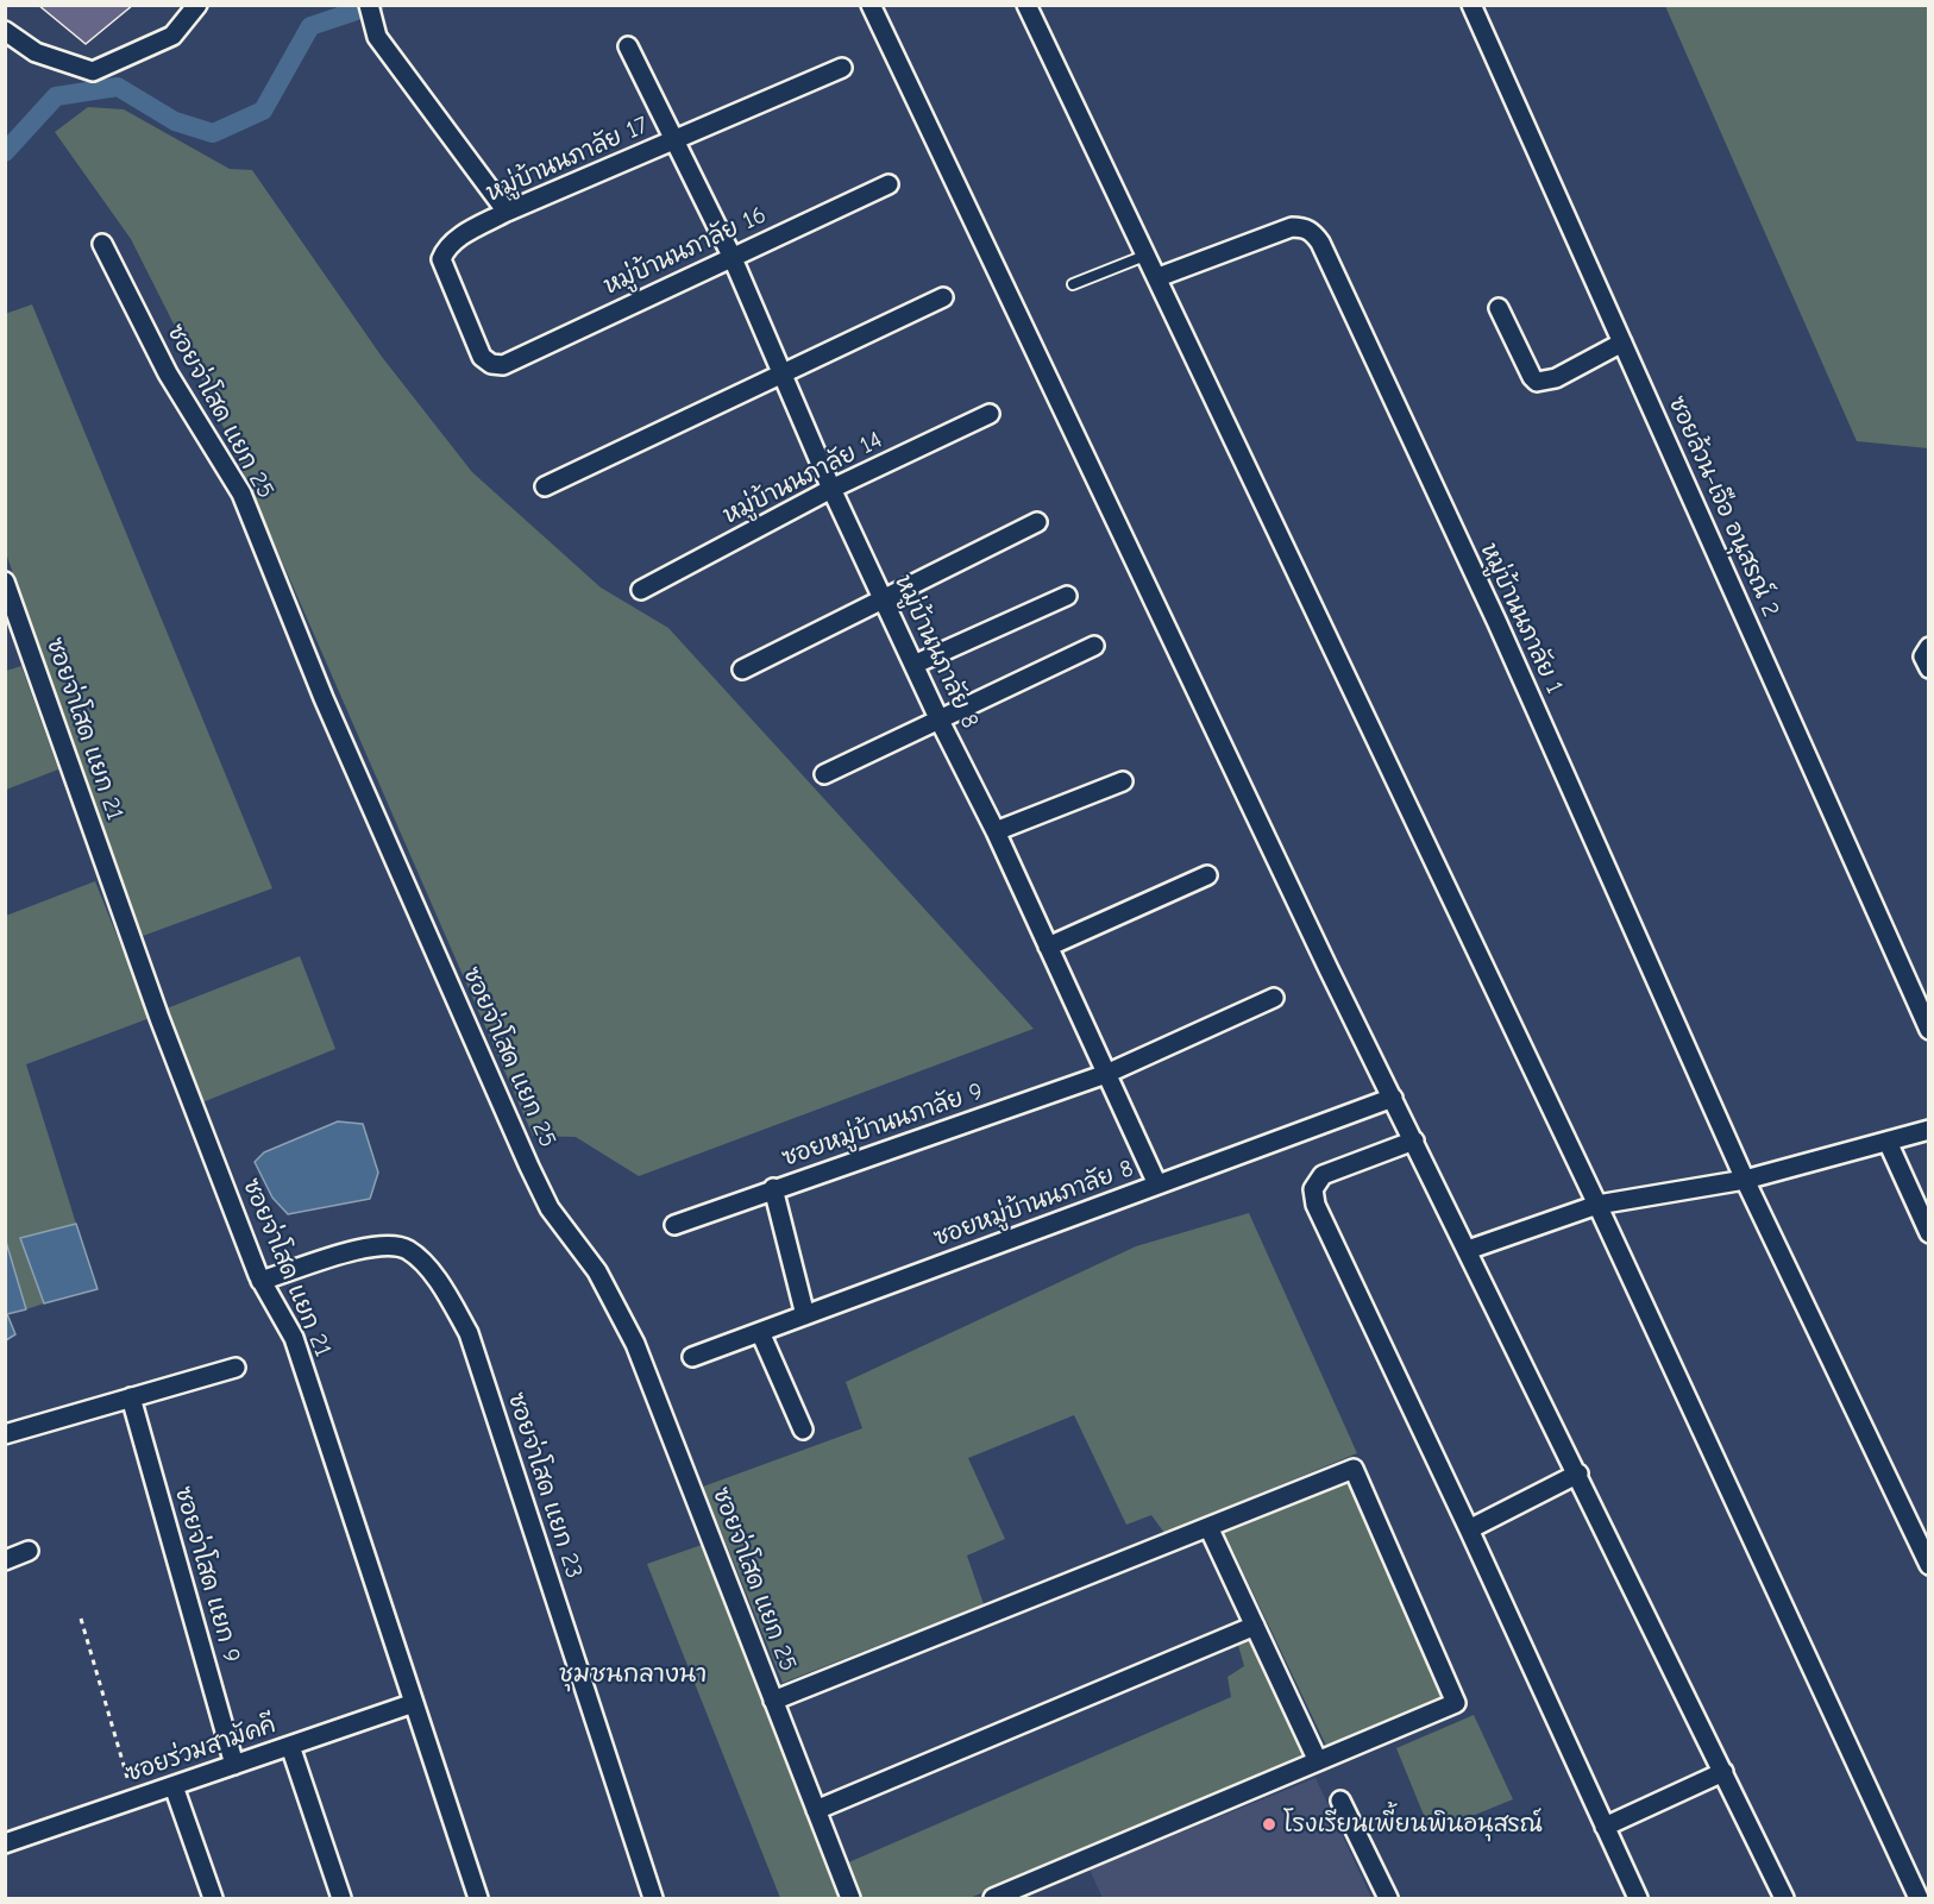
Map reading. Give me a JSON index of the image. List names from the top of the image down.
{
  "streets": {
    "street": [
      "หมู่บ้านนภาลัย 17",
      "หมู่บ้านนภาลัย 16",
      "ซอยจ่าโสด แยก 25",
      "หมู่บ้านนภาลัย 14",
      "ซอยล้วน-เจือ อนุสรณ์ 2",
      "หมู่บ้านนภาลัย 1",
      "หมู่บ้านนภาลัย 8",
      "ซอยจ่าโสด แยก 21",
      "ซอยหมู่บ้านนภาลัย 9",
      "ซอยหมู่บ้านนภาลัย 8",
      "ซอยจ่าโสด แยก 23",
      "ซอยจ่าโสด แยก 9",
      "ซอยร่วมสามัคคี"
    ]
  },
  "crossings": [
    ["หมู่บ้านนภาลัย 17", "หมู่บ้านนภาลัย 16"],
    ["หมู่บ้านนภาลัย 17", "หมู่บ้านนภาลัย 8"],
    ["หมู่บ้านนภาลัย 16", "หมู่บ้านนภาลัย 8"],
    ["หมู่บ้านนภาลัย 14", "หมู่บ้านนภาลัย 8"],
    ["หมู่บ้านนภาลัย 8", "ซอยหมู่บ้านนภาลัย 9"],
    ["หมู่บ้านนภาลัย 8", "ซอยหมู่บ้านนภาลัย 8"],
    ["ซอยจ่าโสด แยก 21", "ซอยจ่าโสด แยก 23"],
    ["ซอยจ่าโสด แยก 21", "ซอยร่วมสามัคคี"],
    ["ซอยจ่าโสด แยก 9", "ซอยร่วมสามัคคี"]
  ],
  "districts": ["ชุมชนกลางนา"],
  "places": ["โรงเรียนเพี้ยนพินอนุสรณ์"]
}
